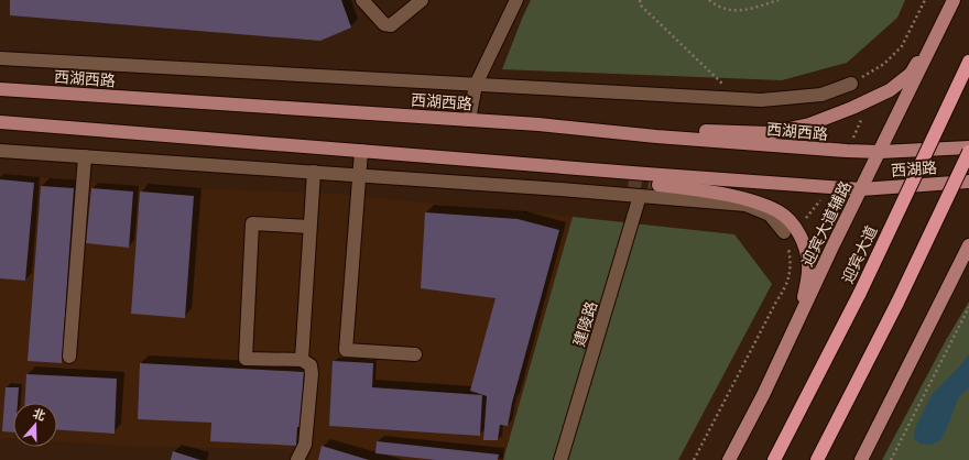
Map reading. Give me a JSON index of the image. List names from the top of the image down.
{
  "streets": {
    "highway": ["迎宾大道"],
    "main road": ["西湖西路", "西湖路", "迎宾大道辅路"],
    "street": ["建陵路"]
  },
  "crossings": [
    ["西湖西路", "西湖路"],
    ["西湖西路", "迎宾大道辅路"],
    ["西湖路", "迎宾大道辅路"]
  ],
  "north": "top"
}
